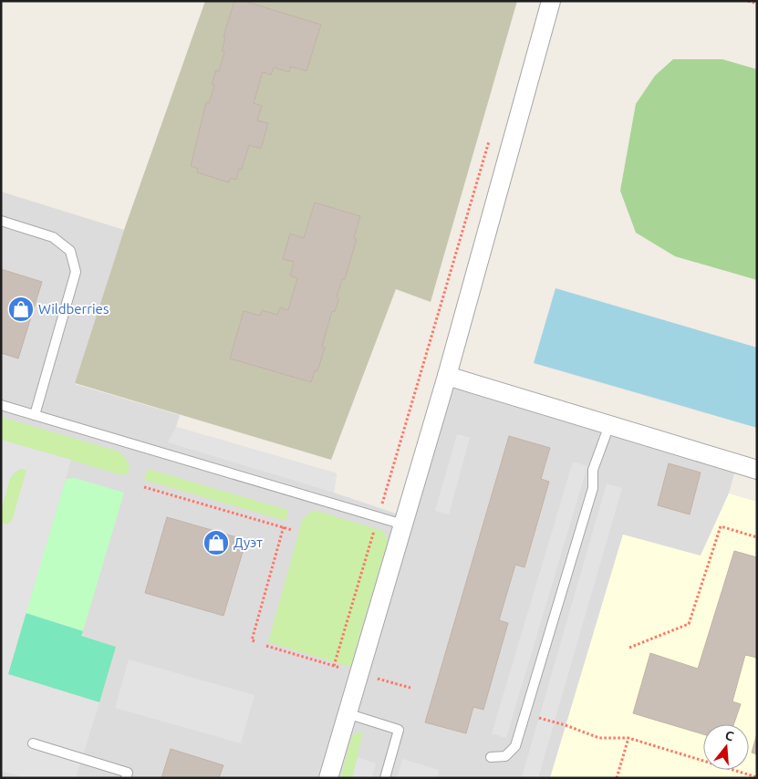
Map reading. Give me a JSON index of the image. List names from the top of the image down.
{
  "places": {
    "shop": ["Wildberries", "Дуэт"]
  },
  "north": "top"
}
